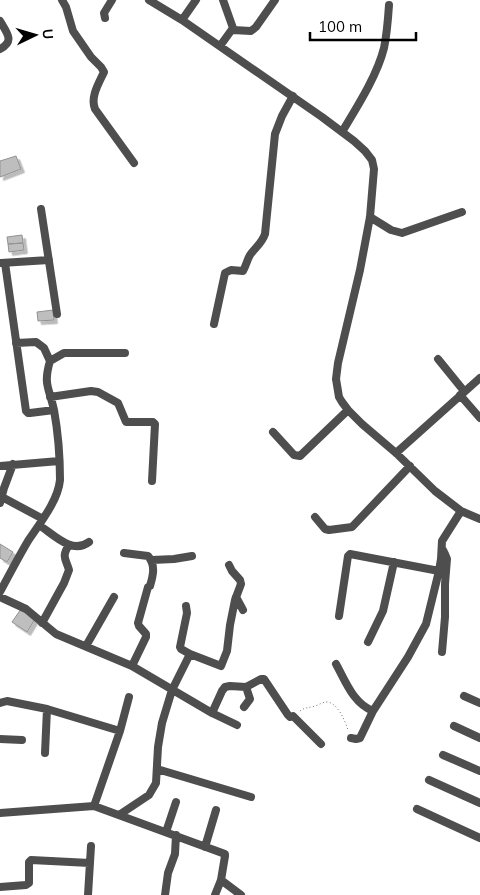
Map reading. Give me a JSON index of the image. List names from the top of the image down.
{
  "scale_bar": "100 m",
  "north": "right"
}
